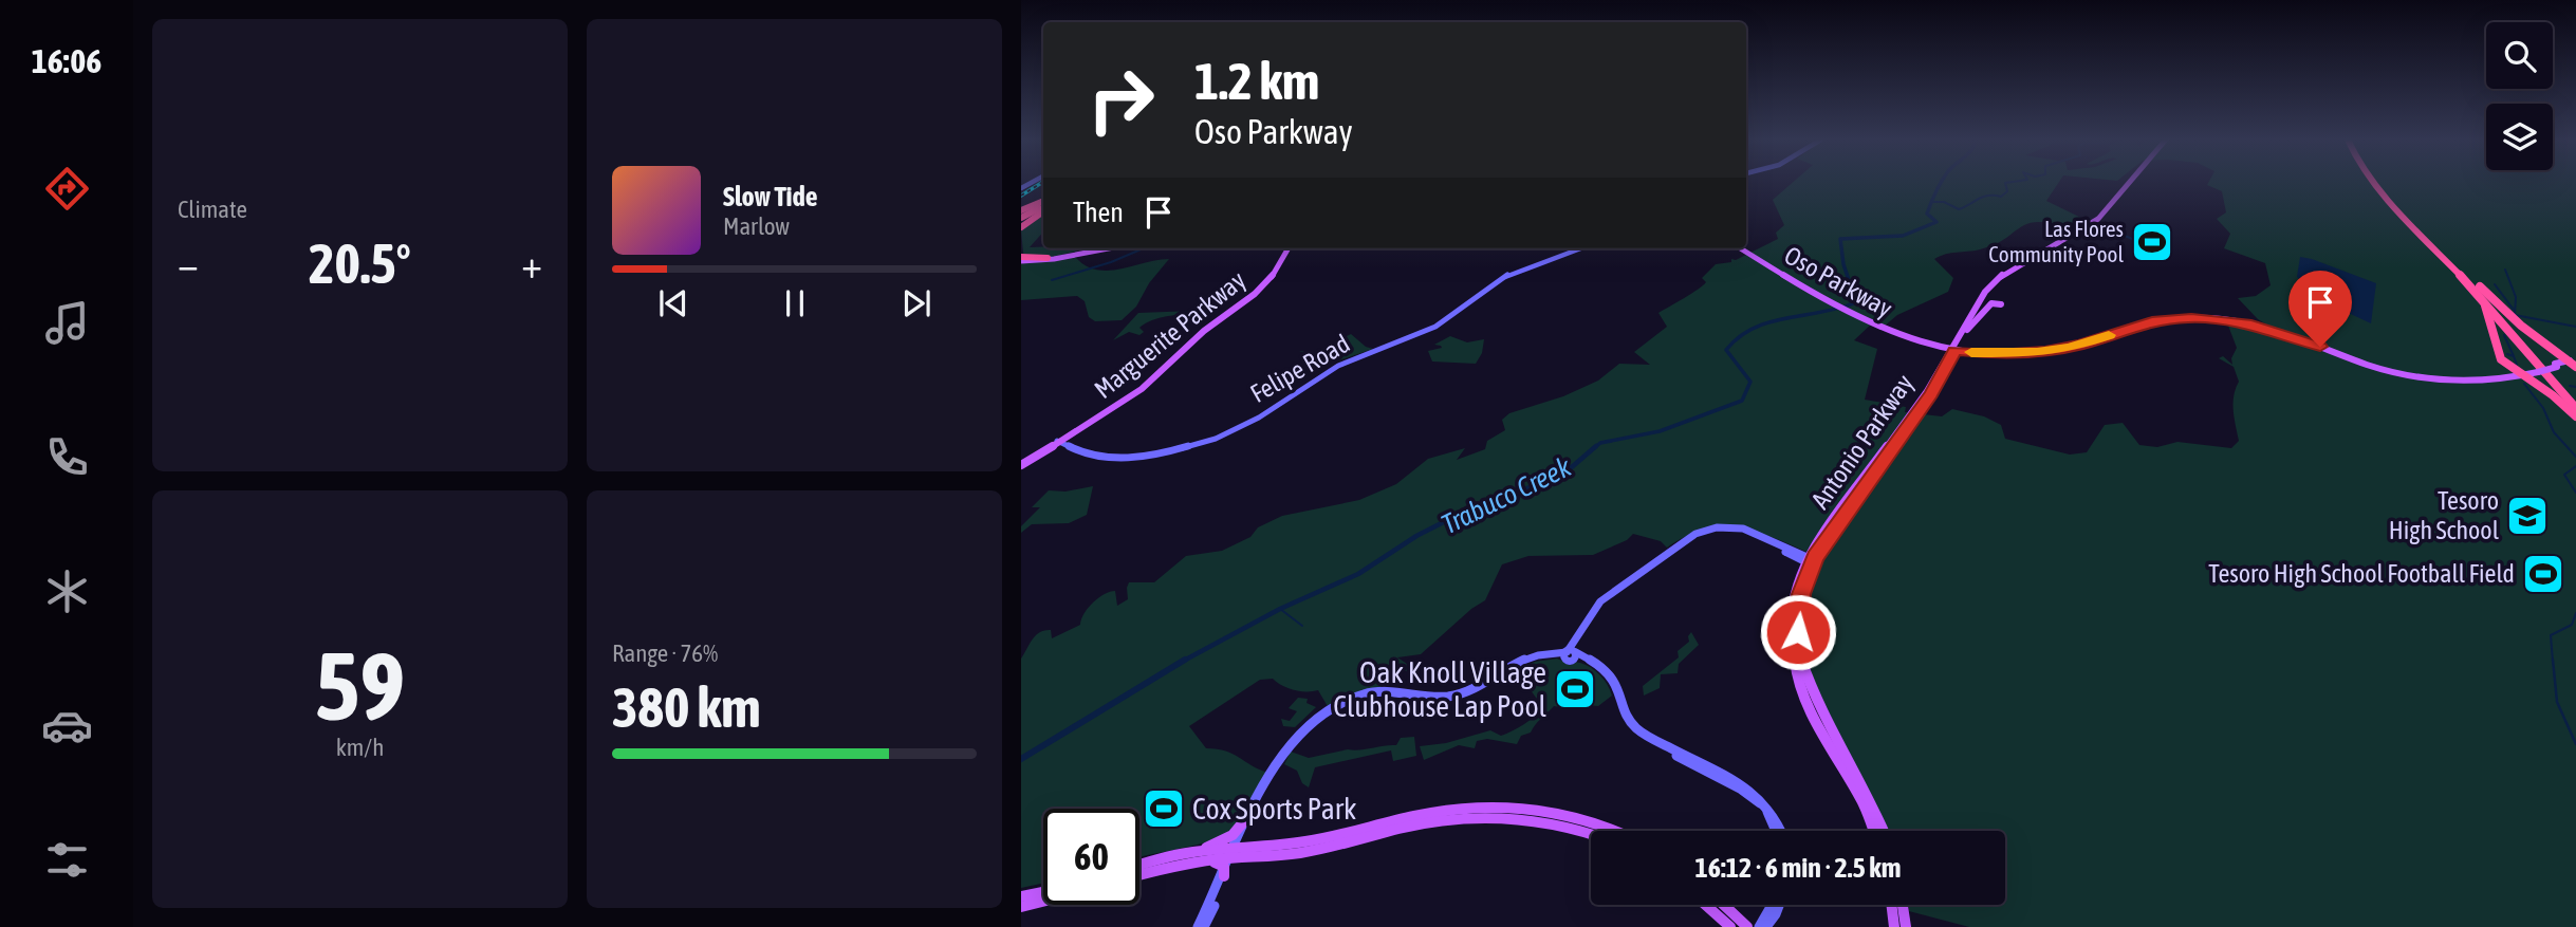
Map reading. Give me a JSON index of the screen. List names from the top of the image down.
{
  "streets": {
    "main road": [
      "Oso Parkway",
      "Marguerite Parkway",
      "Felipe Road",
      "Antonio Parkway"
    ]
  },
  "crossings": [
    ["Oso Parkway", "Antonio Parkway"],
    ["Marguerite Parkway", "Felipe Road"]
  ],
  "water": ["Trabuco Creek"],
  "places": {
    "sports": [
      "Las Flores Community Pool",
      "Tesoro High School Football Field",
      "Oak Knoll Village Clubhouse Lap Pool",
      "Cox Sports Park"
    ],
    "school or university": ["Tesoro High School"]
  },
  "page": {
    "tabs": "16:06",
    "tile": [
      "Climate",
      ["59", "km/h"],
      ["Range · 76%", "380 km"]
    ],
    "turn": ["1.2 km", "Oso Parkway"],
    "song": ["Slow Tide", "Marlow"],
    "then": "Then",
    "heat": ["−", "20.5°", "+"],
    "limit": "60",
    "trip": "16:12 · 6 min · 2.5 km"
  }
}
